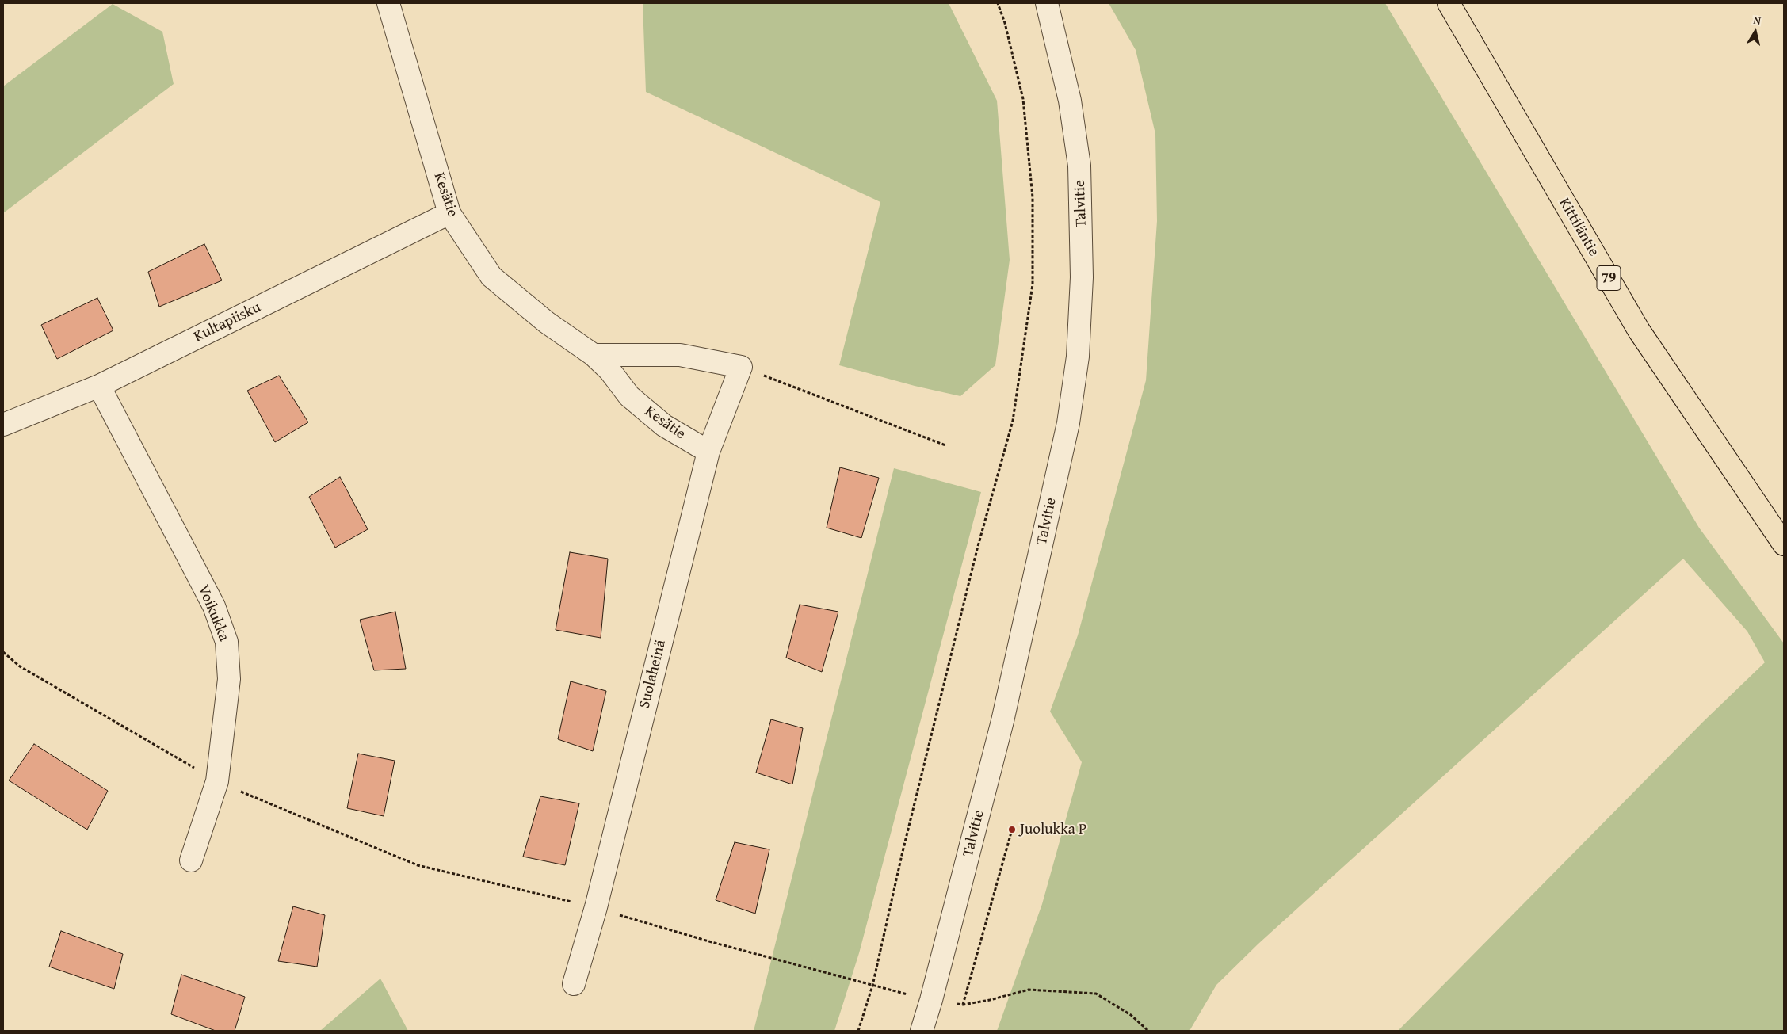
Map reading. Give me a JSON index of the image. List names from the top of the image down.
{
  "streets": {
    "main road": ["Kittiläntie", "79"],
    "street": [
      "Kesätie",
      "Talvitie",
      "Kultapiisku",
      "Voikukka",
      "Suolaheinä"
    ]
  },
  "crossings": [
    ["Kesätie", "Kultapiisku"],
    ["Kesätie", "Suolaheinä"],
    ["Kultapiisku", "Voikukka"]
  ],
  "places": ["Juolukka P"],
  "north": "top"
}
